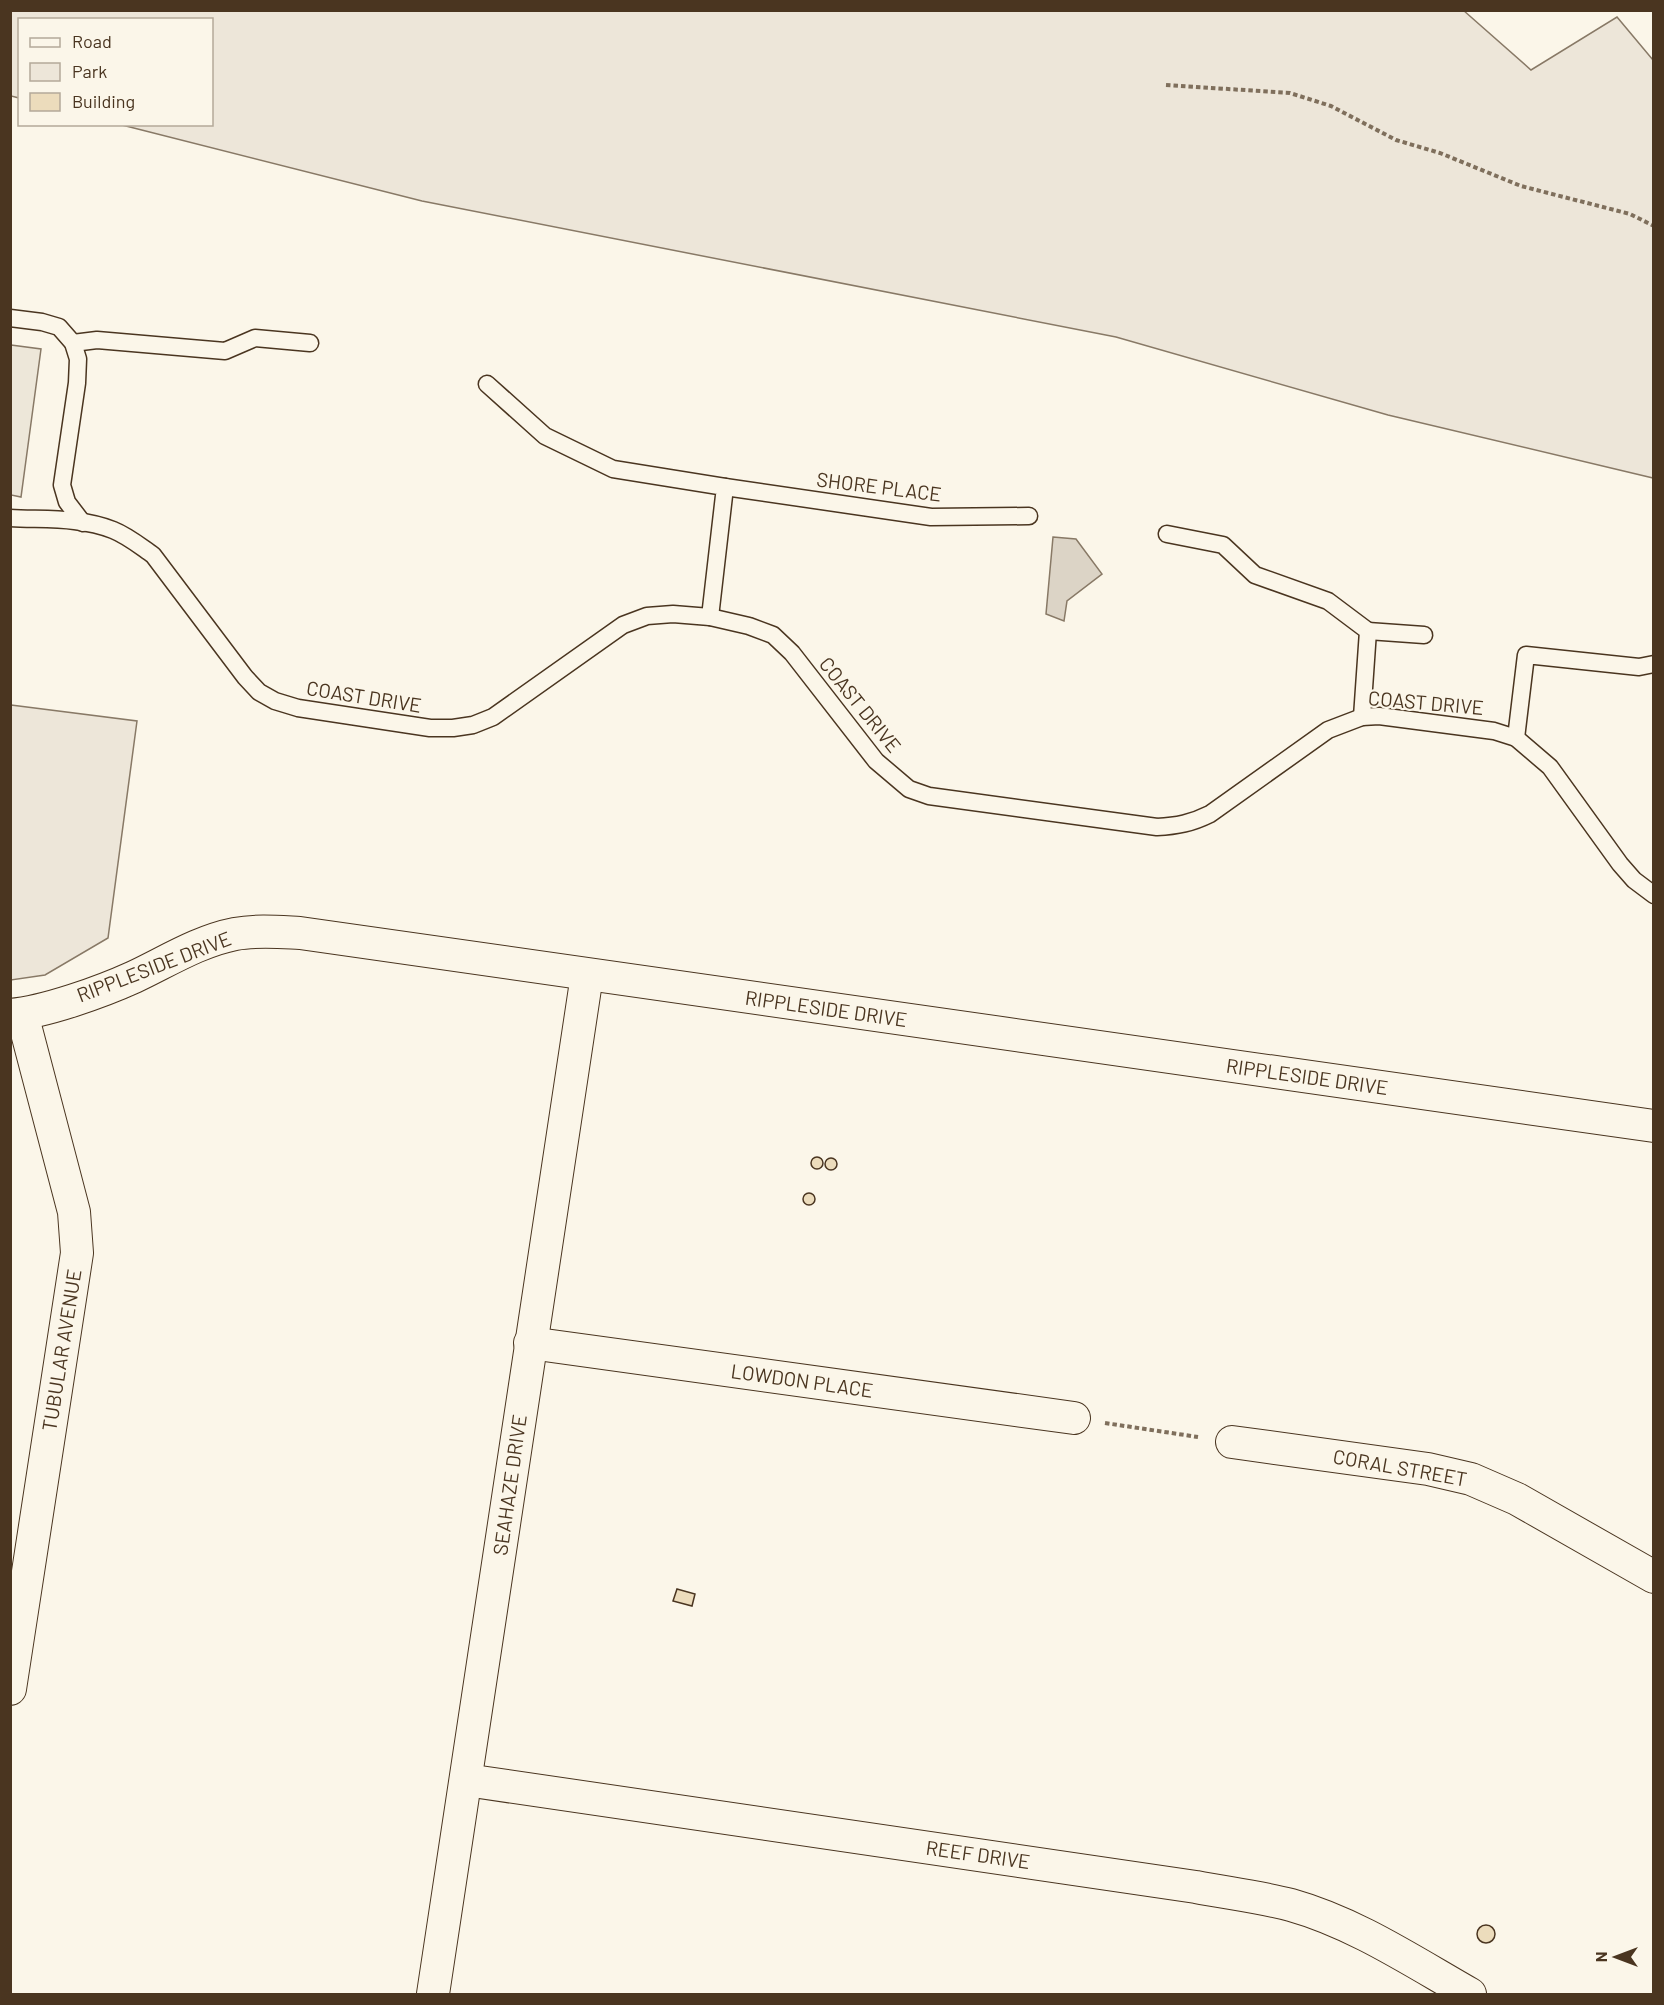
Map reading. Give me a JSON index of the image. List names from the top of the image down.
{
  "streets": {
    "street": [
      "RIPPLESIDE DRIVE",
      "TUBULAR AVENUE",
      "LOWDON PLACE",
      "CORAL STREET",
      "SEAHAZE DRIVE",
      "REEF DRIVE"
    ],
    "lane": ["SHORE PLACE", "COAST DRIVE"]
  },
  "crossings": [
    ["RIPPLESIDE DRIVE", "TUBULAR AVENUE"],
    ["RIPPLESIDE DRIVE", "SEAHAZE DRIVE"],
    ["LOWDON PLACE", "SEAHAZE DRIVE"],
    ["SEAHAZE DRIVE", "REEF DRIVE"]
  ],
  "legend": ["Road", "Park", "Building"],
  "north": "left"
}
